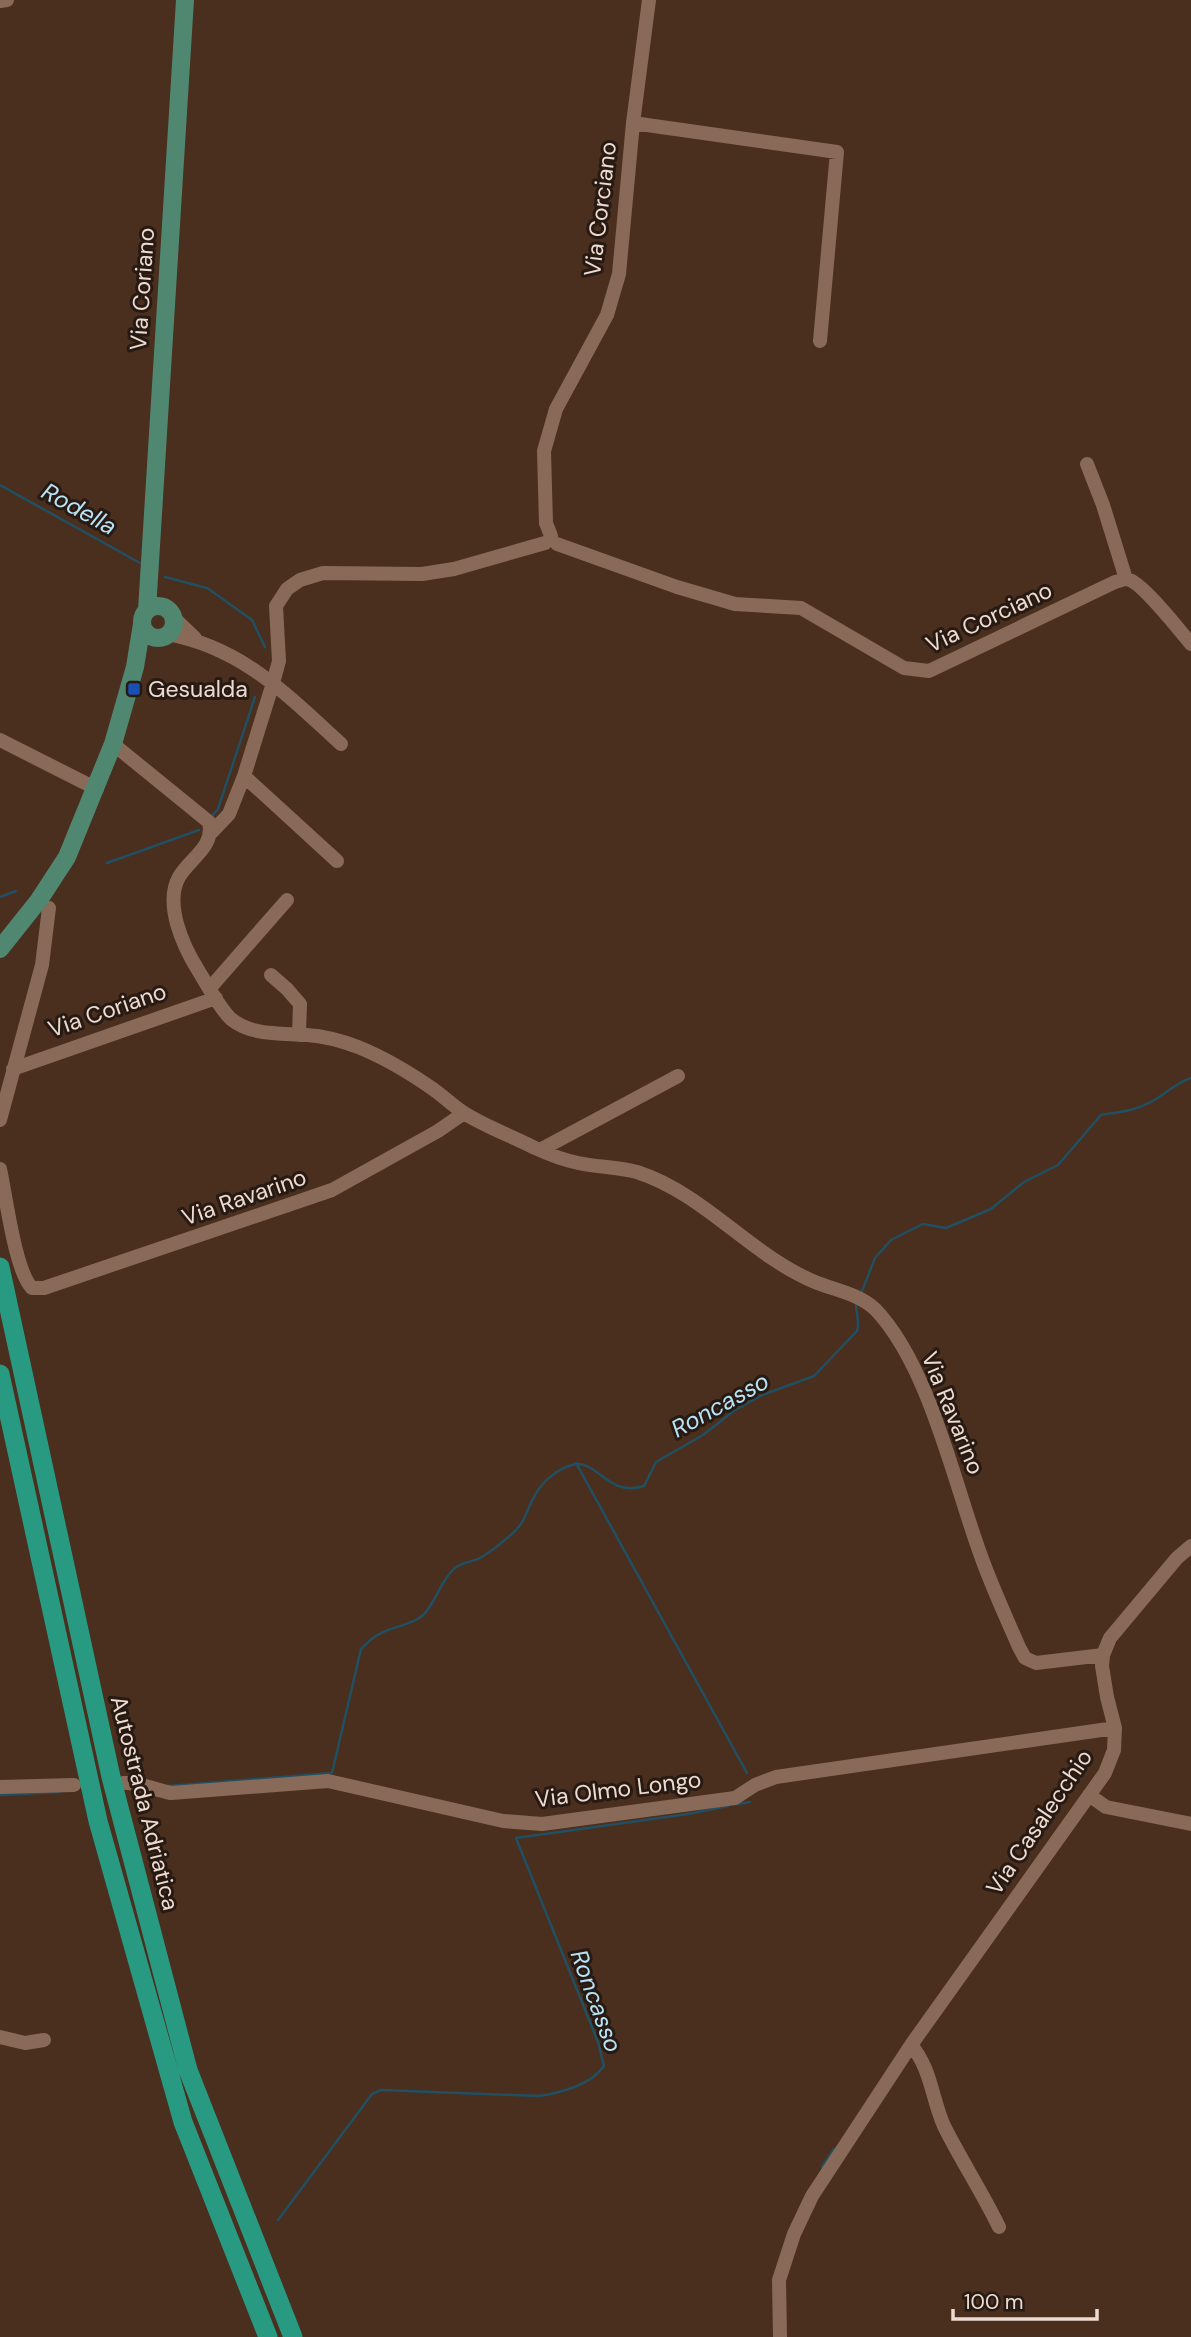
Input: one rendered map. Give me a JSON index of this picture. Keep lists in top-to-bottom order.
{
  "streets": {
    "highway": ["Autostrada Adriatica"],
    "main road": ["Via Coriano"],
    "street": [
      "Via Corciano",
      "Via Ravarino",
      "Via Olmo Longo",
      "Via Casalecchio"
    ]
  },
  "crossings": [
    ["Via Corciano", "Via Ravarino"],
    ["Via Coriano", "Via Ravarino"],
    ["Via Ravarino", "Via Casalecchio"],
    ["Via Olmo Longo", "Via Casalecchio"]
  ],
  "water": ["Rodella", "Roncasso"],
  "places": {
    "transit": ["Gesualda"]
  },
  "scale_bar": "100 m"
}
